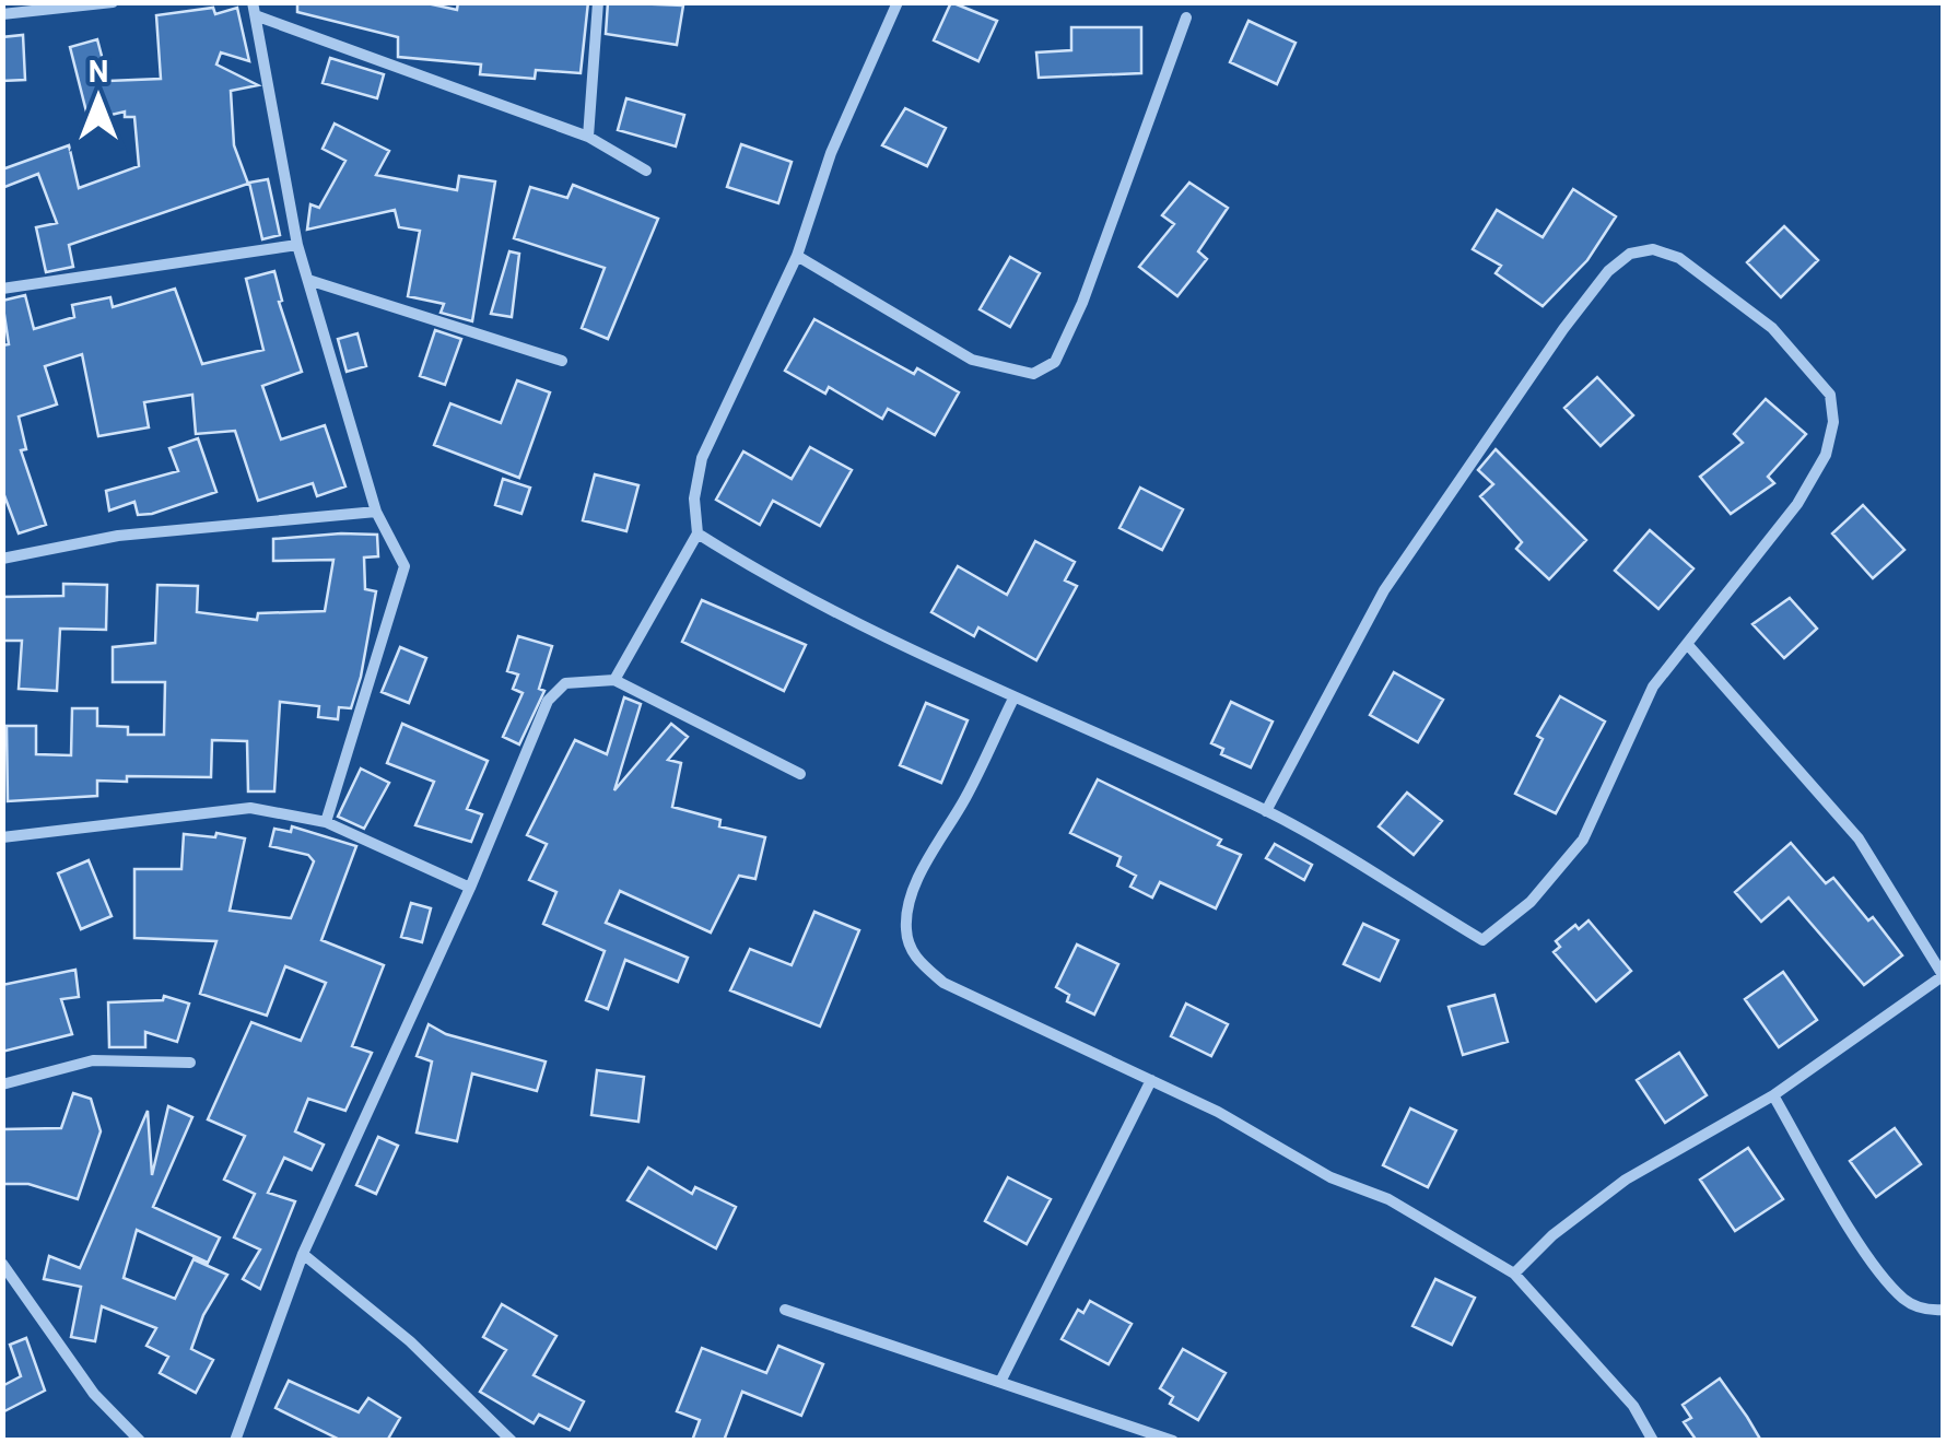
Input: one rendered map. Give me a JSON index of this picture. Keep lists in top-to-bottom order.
{
  "north": "top"
}
